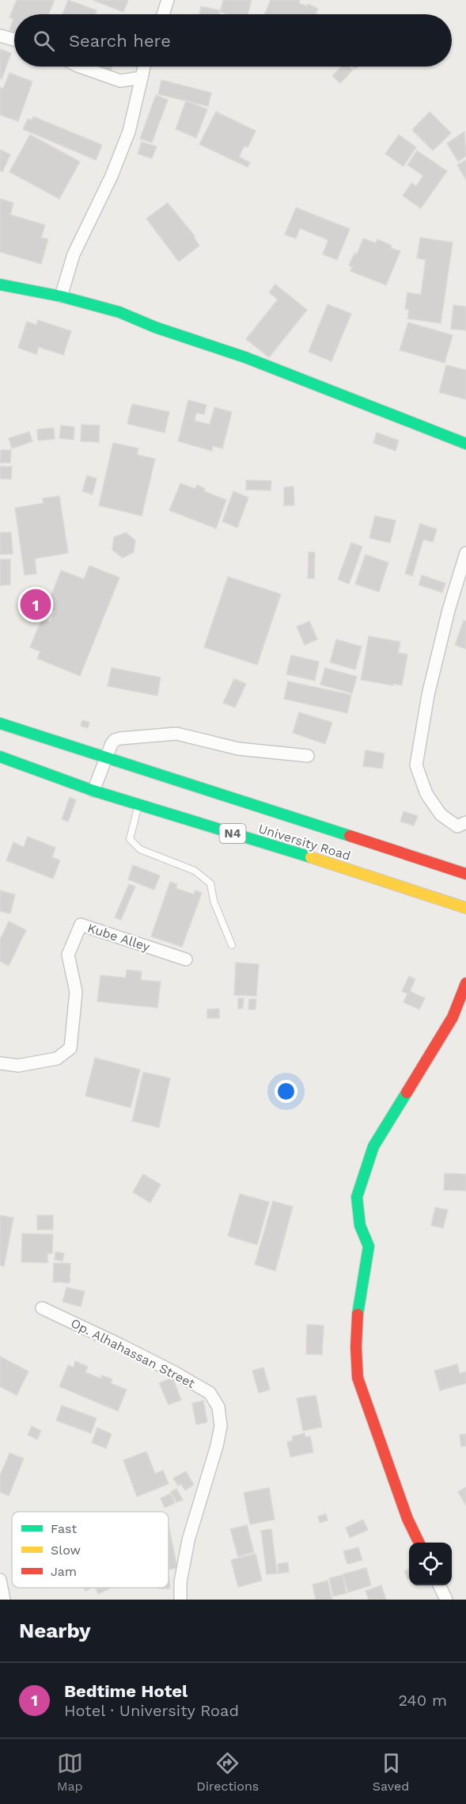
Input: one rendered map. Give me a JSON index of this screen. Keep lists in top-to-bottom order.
{
  "streets": {
    "main road": ["N4", "University Road"],
    "street": ["Kube Alley", "Op. Alhahassan Street"]
  },
  "legend": ["Fast", "Slow", "Jam"],
  "page": {
    "search": "Search here",
    "pins": "1",
    "heading": "Nearby",
    "list": [
      {
        "mark": "1",
        "name": "Bedtime Hotel",
        "note": "Hotel · University Road",
        "value": "240 m"
      }
    ],
    "nav": ["Map", "Directions", "Saved"]
  }
}
